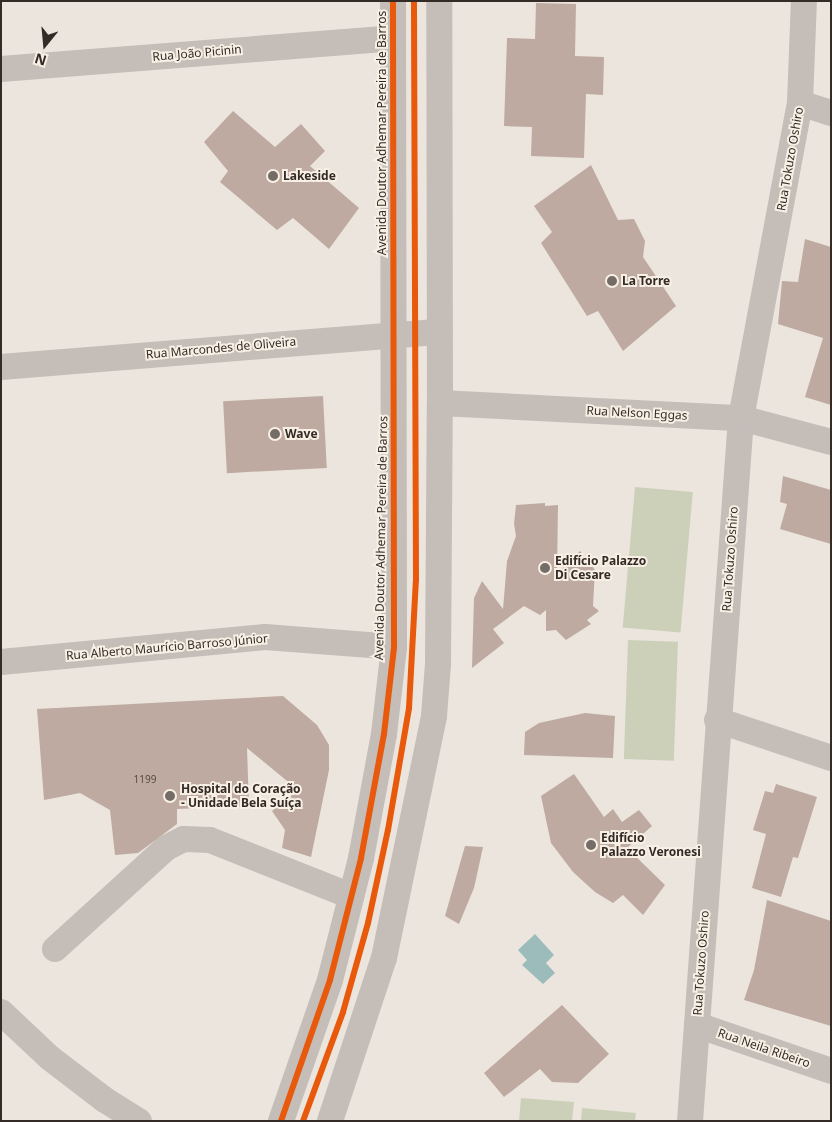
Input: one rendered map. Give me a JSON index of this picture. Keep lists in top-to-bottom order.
{
  "streets": {
    "street": [
      "Rua João Picinin",
      "Avenida Doutor Adhemar Pereira de Barros",
      "Rua Tokuzo Oshiro",
      "Rua Marcondes de Oliveira",
      "Rua Nelson Eggas",
      "Rua Alberto Maurício Barroso Júnior",
      "Rua Neila Ribeiro"
    ]
  },
  "crossings": [
    ["Rua João Picinin", "Avenida Doutor Adhemar Pereira de Barros"],
    ["Avenida Doutor Adhemar Pereira de Barros", "Rua Marcondes de Oliveira"],
    ["Avenida Doutor Adhemar Pereira de Barros", "Rua Alberto Maurício Barroso Júnior"],
    ["Rua Tokuzo Oshiro", "Rua Nelson Eggas"],
    ["Rua Tokuzo Oshiro", "Rua Neila Ribeiro"]
  ],
  "places": [
    "Lakeside",
    "La Torre",
    "Wave",
    "Edifício Palazzo Di Cesare",
    "Hospital do Coração - Unidade Bela Suíça",
    "Edifício Palazzo Veronesi"
  ],
  "house_numbers": ["1199"],
  "north": "bottom"
}
